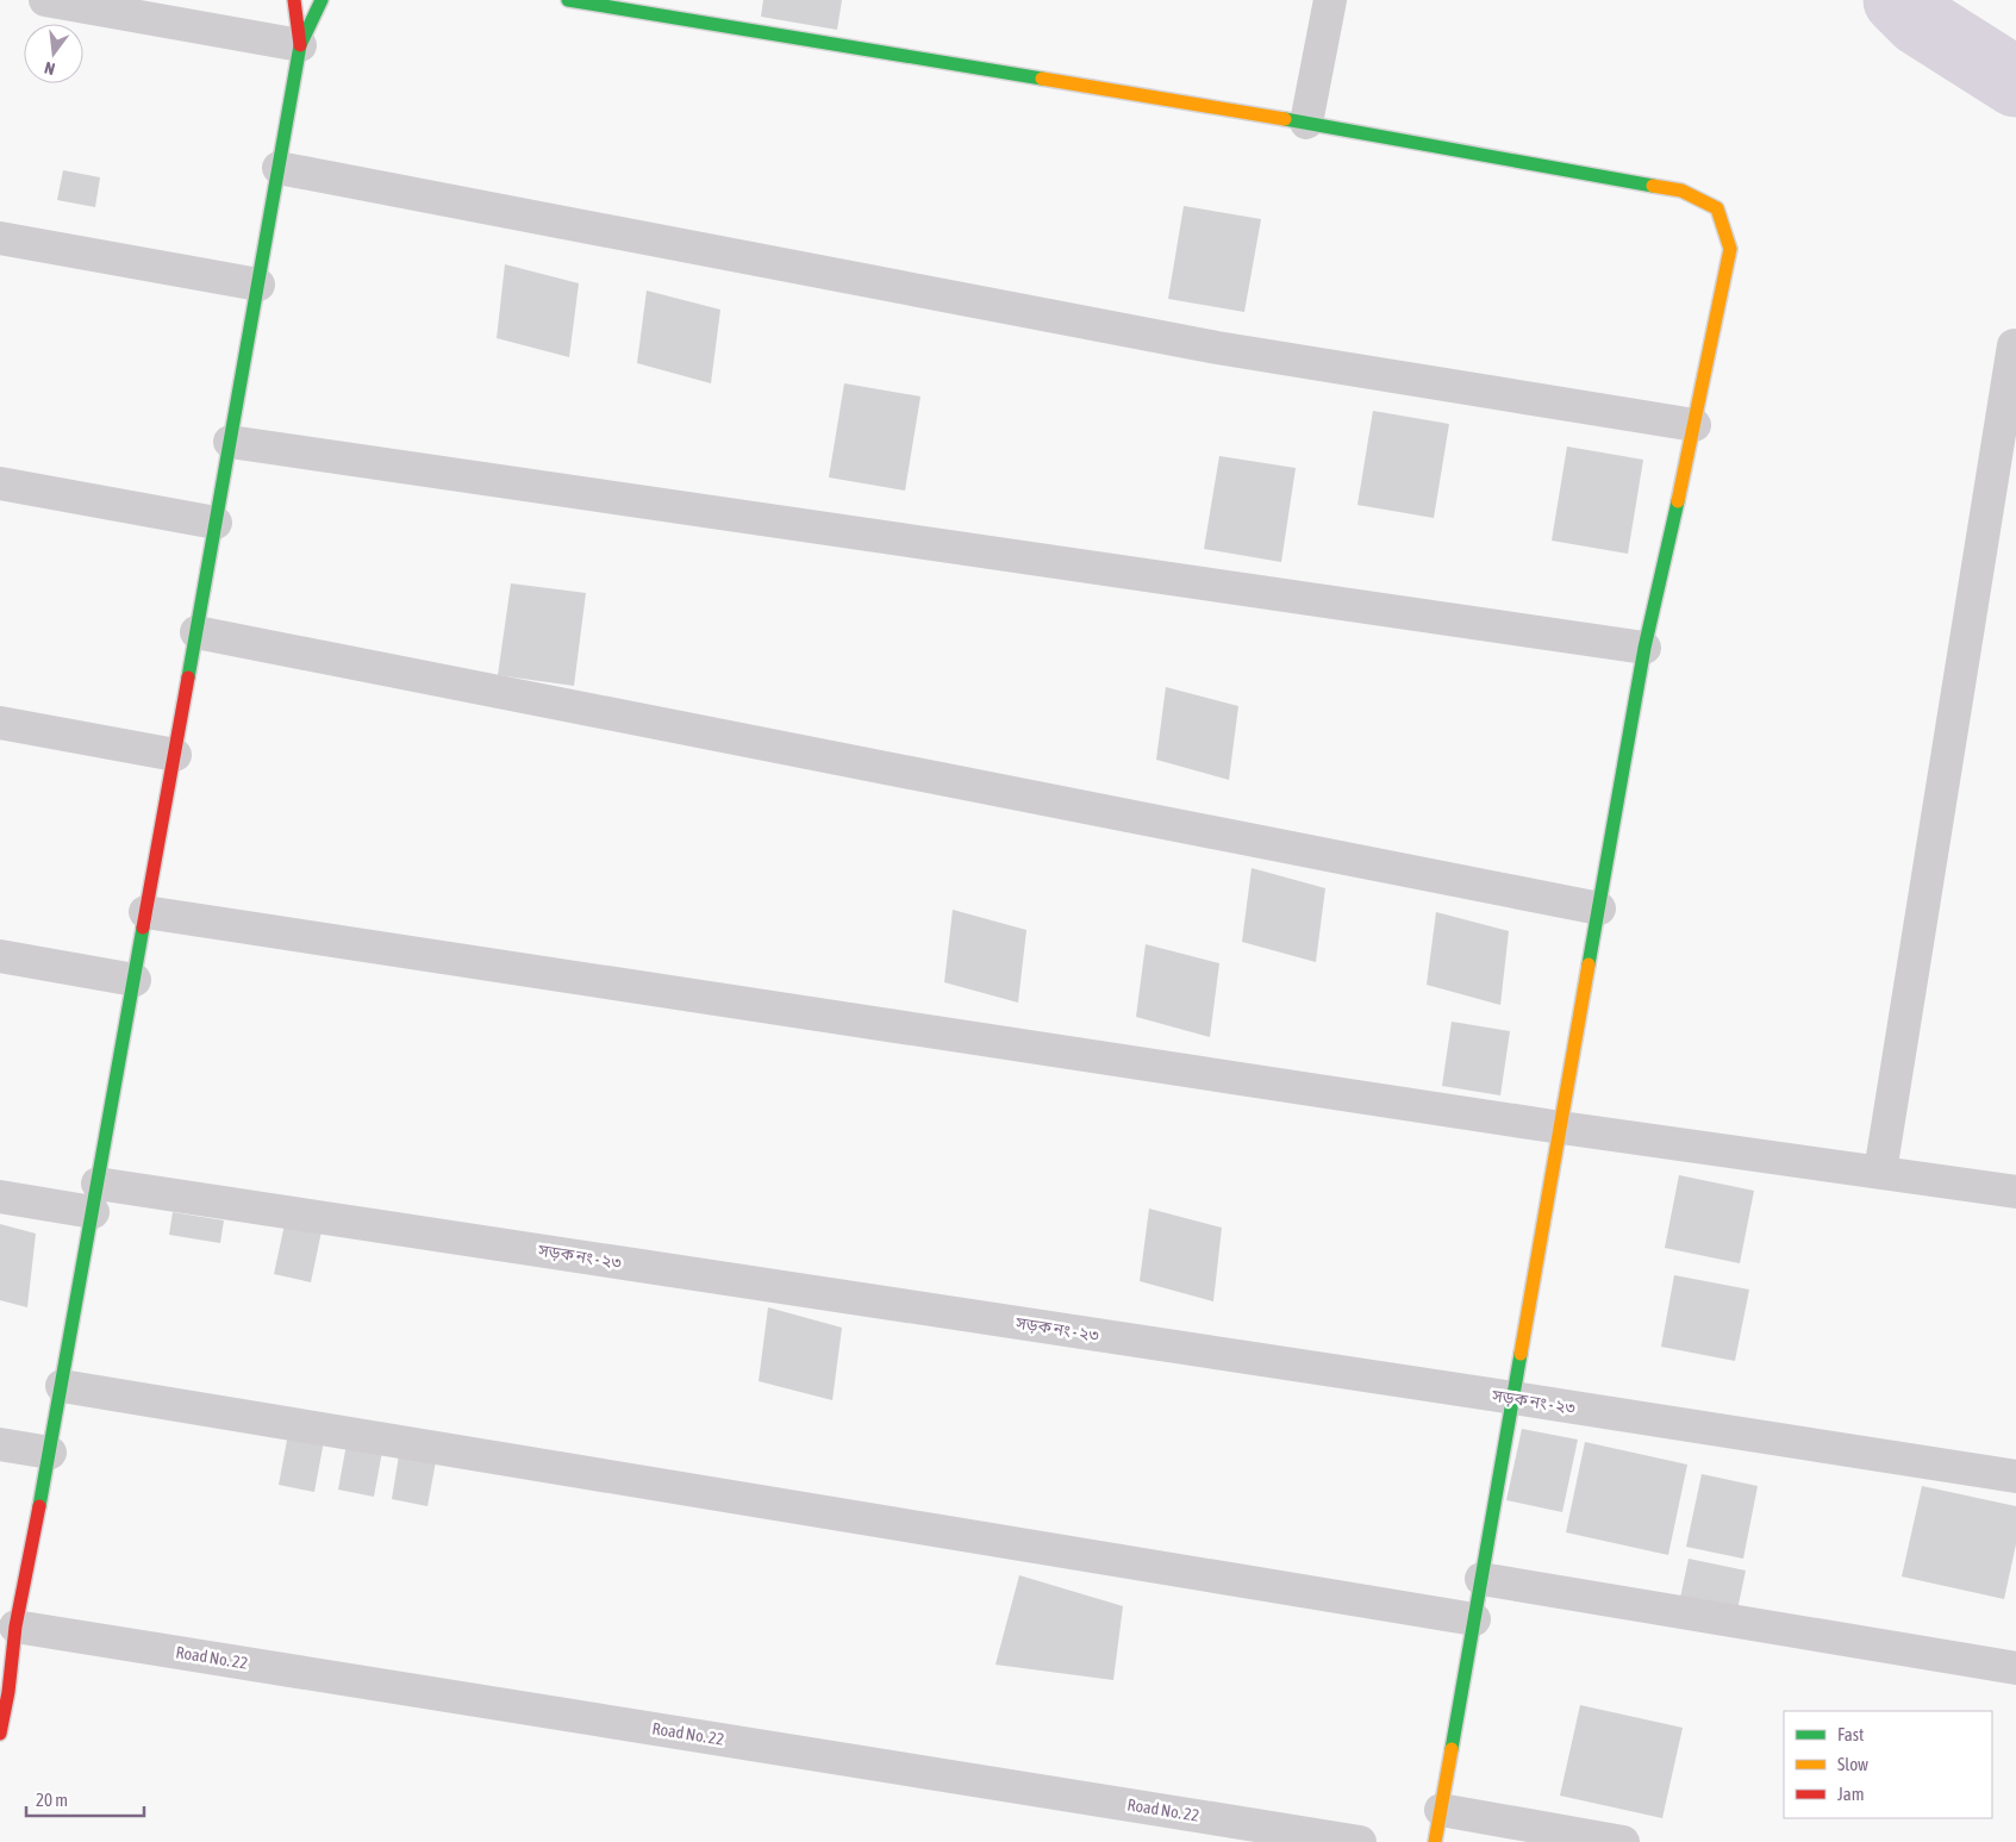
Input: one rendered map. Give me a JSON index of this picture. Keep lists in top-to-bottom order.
{
  "streets": {
    "street": ["সড়ক নং - ২৩", "Road No. 22"]
  },
  "legend": ["Fast", "Slow", "Jam"],
  "scale_bar": "20 m",
  "north": "bottom"
}
